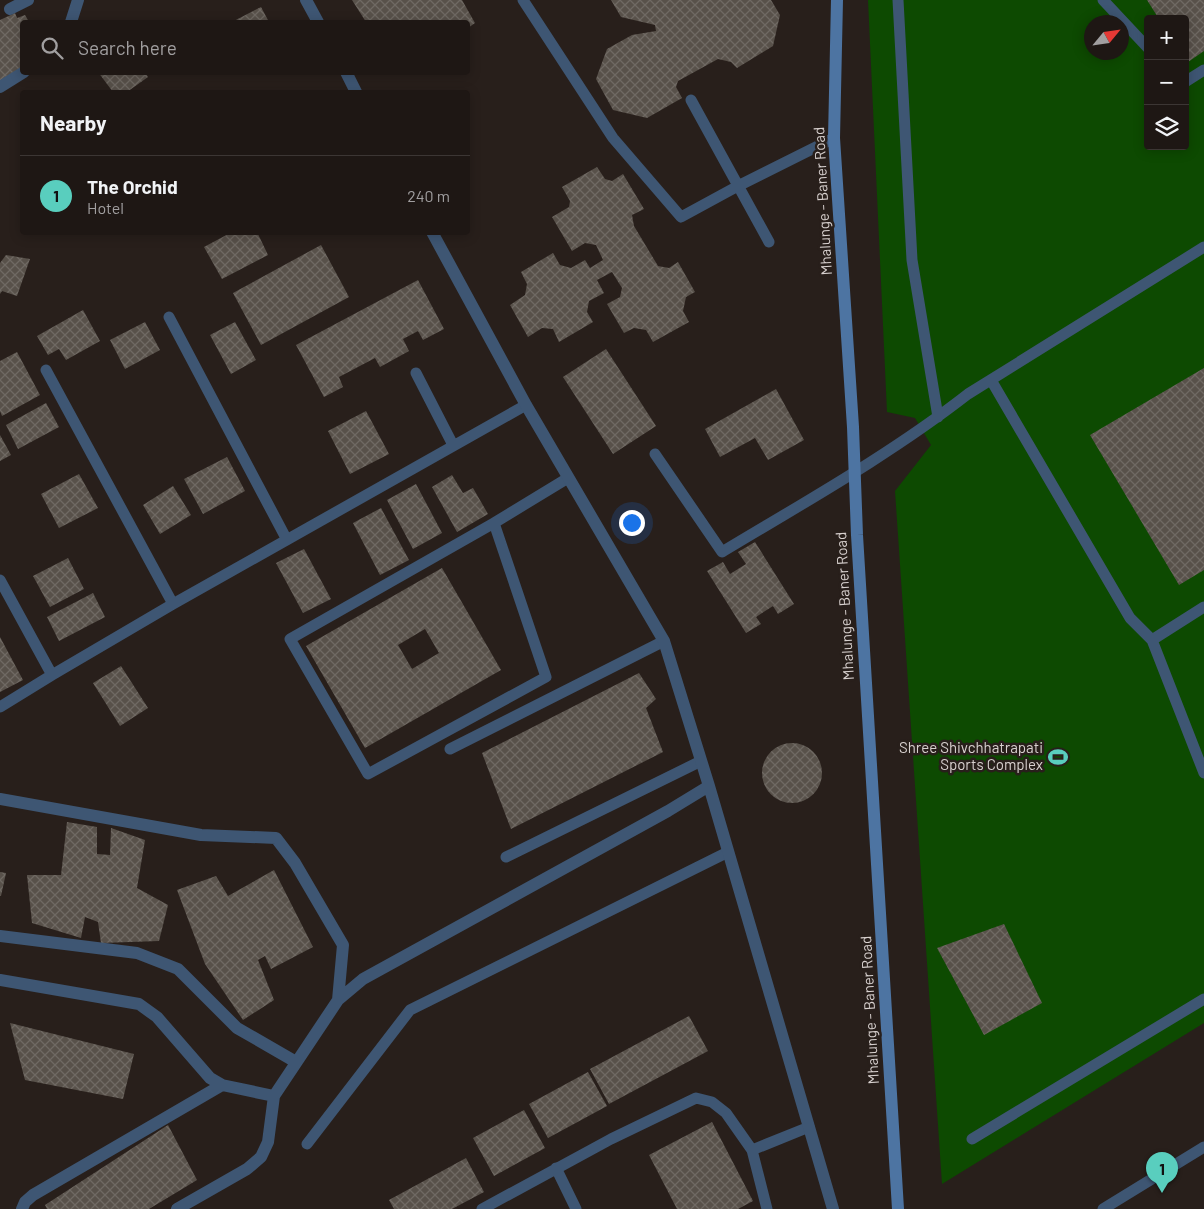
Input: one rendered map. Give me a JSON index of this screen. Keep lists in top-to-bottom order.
{
  "streets": {
    "main road": ["Mhalunge - Baner Road"]
  },
  "places": {
    "sports": ["Shree Shivchhatrapati Sports Complex"]
  },
  "north": "top right",
  "page": {
    "map_buttons": ["+", "−"],
    "search": "Search here",
    "heading": "Nearby",
    "list": [
      {
        "mark": "1",
        "name": "The Orchid",
        "note": "Hotel",
        "value": "240 m"
      }
    ],
    "pins": "1"
  }
}
